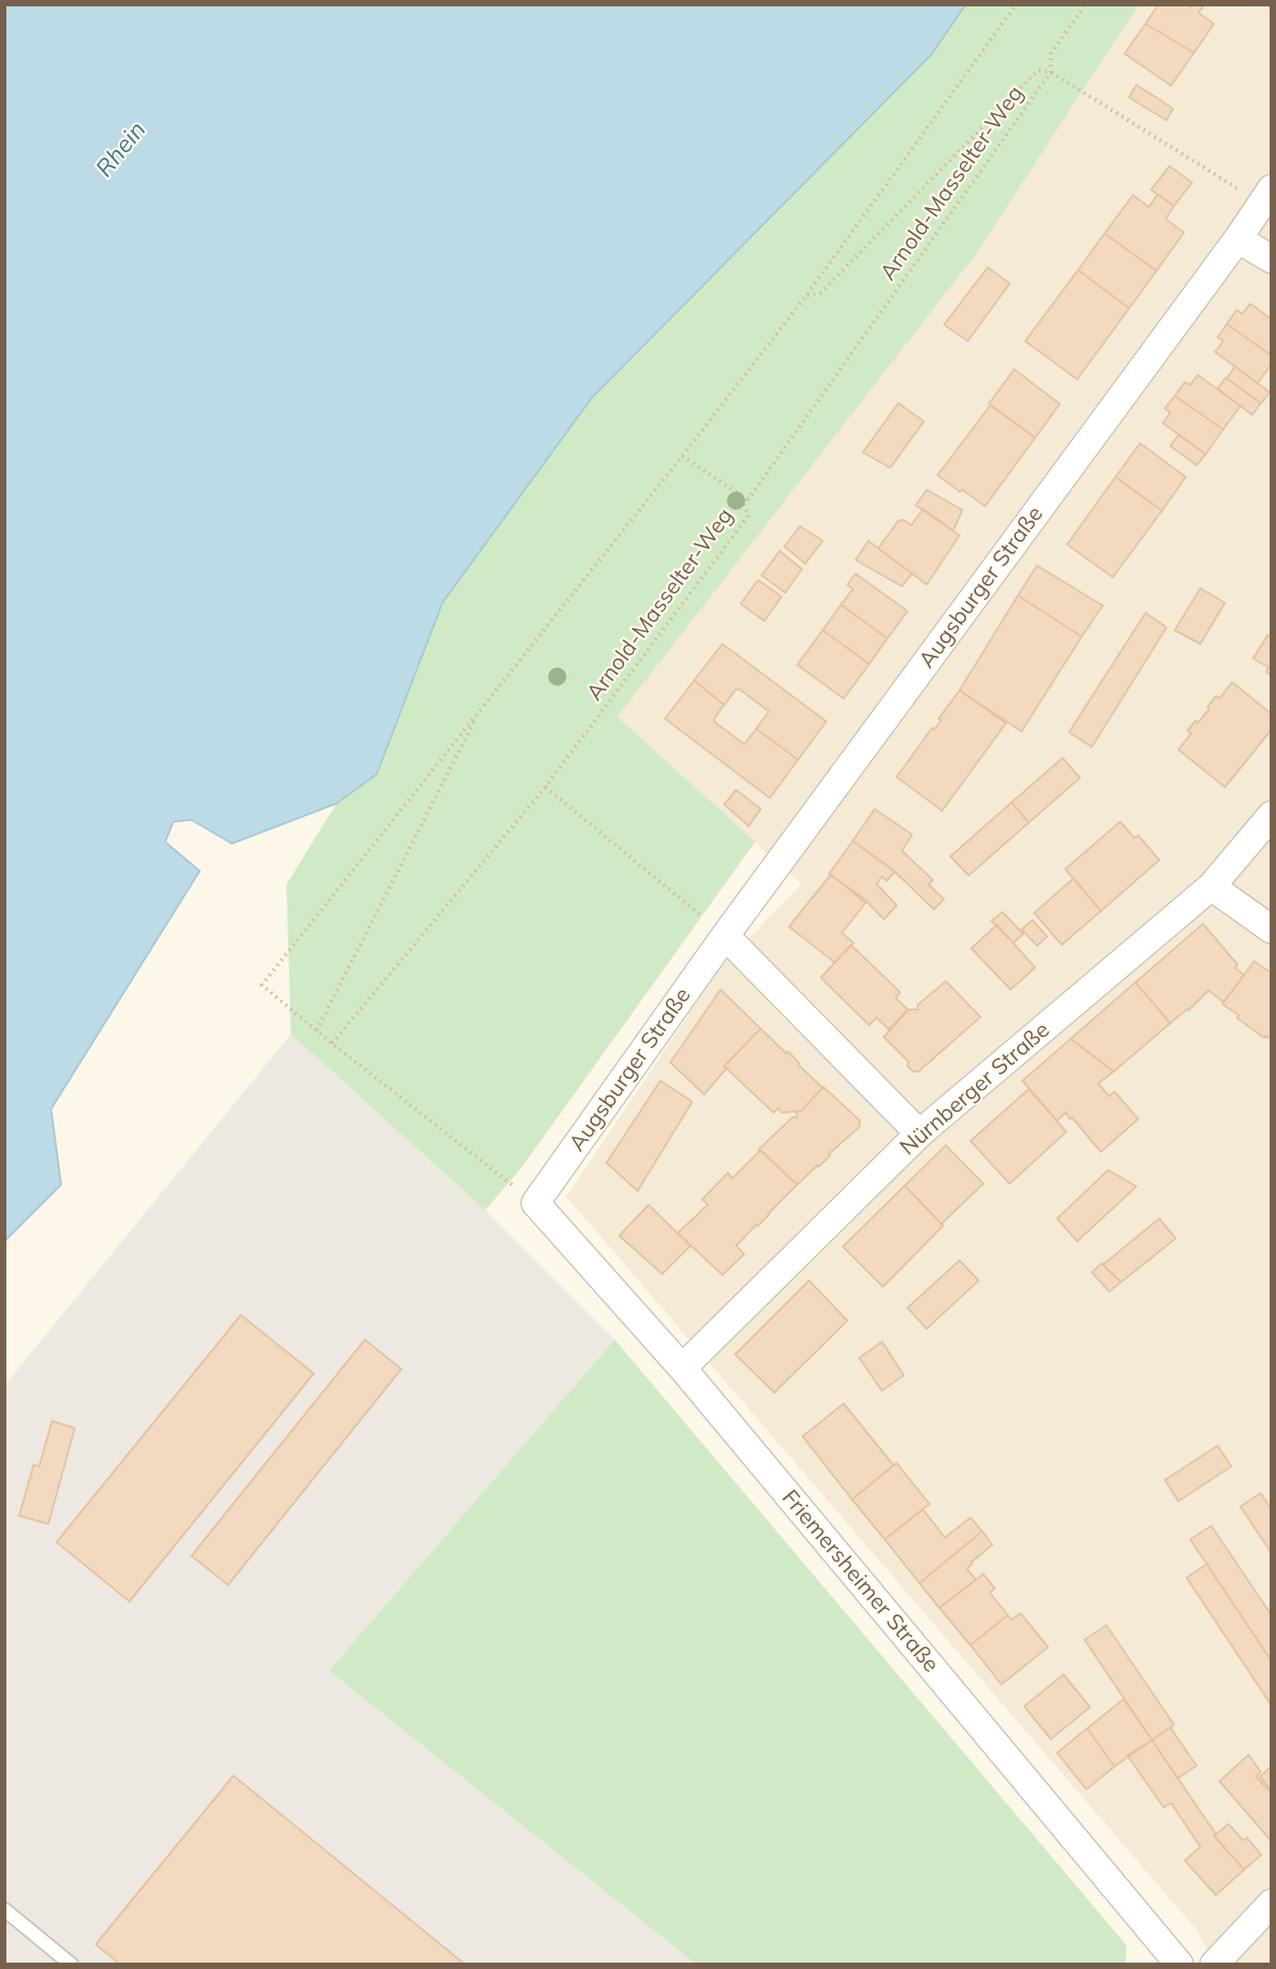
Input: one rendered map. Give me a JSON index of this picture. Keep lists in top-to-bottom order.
{
  "streets": {
    "street": ["Augsburger Straße", "Nürnberger Straße", "Friemersheimer Straße"],
    "path": ["Arnold-Masselter-Weg"]
  },
  "crossings": [
    ["Arnold-Masselter-Weg", "Augsburger Straße"],
    ["Augsburger Straße", "Friemersheimer Straße"],
    ["Nürnberger Straße", "Friemersheimer Straße"]
  ],
  "water": ["Rhein"]
}
